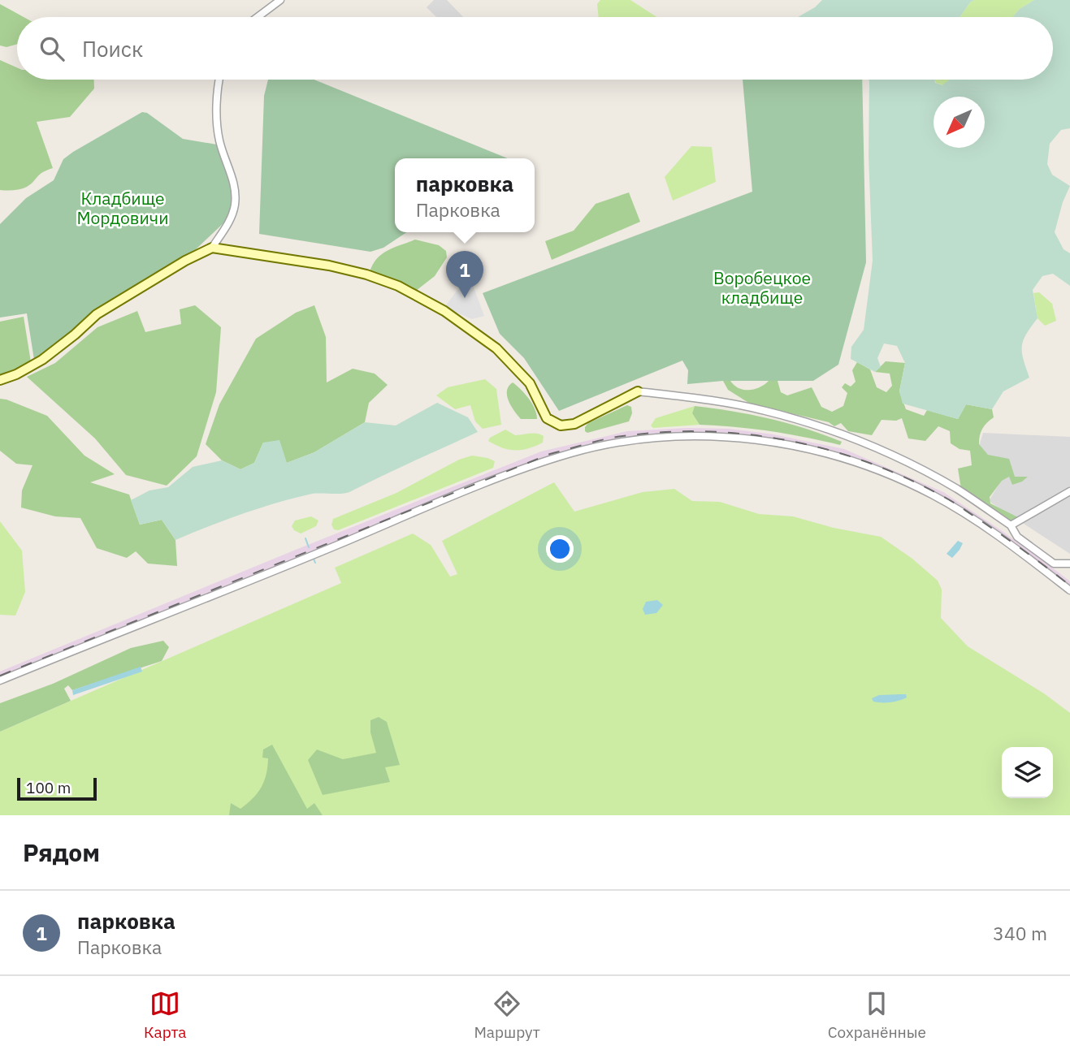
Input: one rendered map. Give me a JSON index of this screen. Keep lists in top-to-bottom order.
{
  "parks": ["Кладбище Мордовичи", "Воробецкое кладбище"],
  "scale_bar": "100 m",
  "north": "bottom left",
  "page": {
    "search": "Поиск",
    "popup": ["парковка", "Парковка"],
    "pins": "1",
    "scale": "100 m",
    "heading": "Рядом",
    "list": [
      {
        "mark": "1",
        "name": "парковка",
        "note": "Парковка",
        "value": "340 m"
      }
    ],
    "nav": ["Карта", "Маршрут", "Сохранённые"]
  }
}
